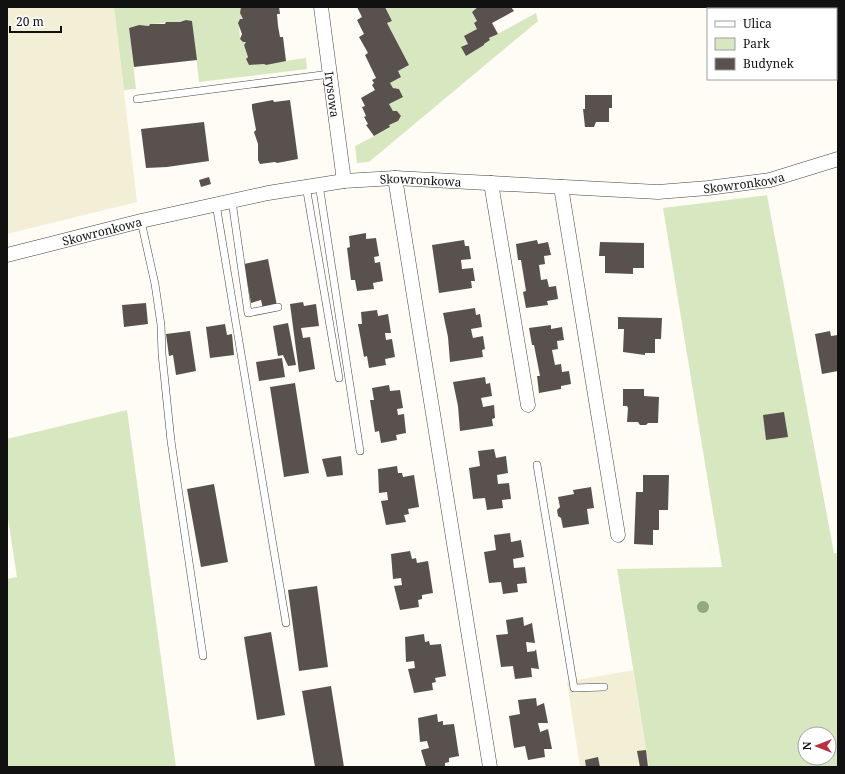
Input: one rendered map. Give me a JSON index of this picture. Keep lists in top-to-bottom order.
{
  "streets": {
    "street": ["Irysowa", "Skowronkowa"]
  },
  "crossings": [
    ["Irysowa", "Skowronkowa"]
  ],
  "legend": ["Ulica", "Park", "Budynek"],
  "scale_bar": "20 m",
  "north": "left"
}
